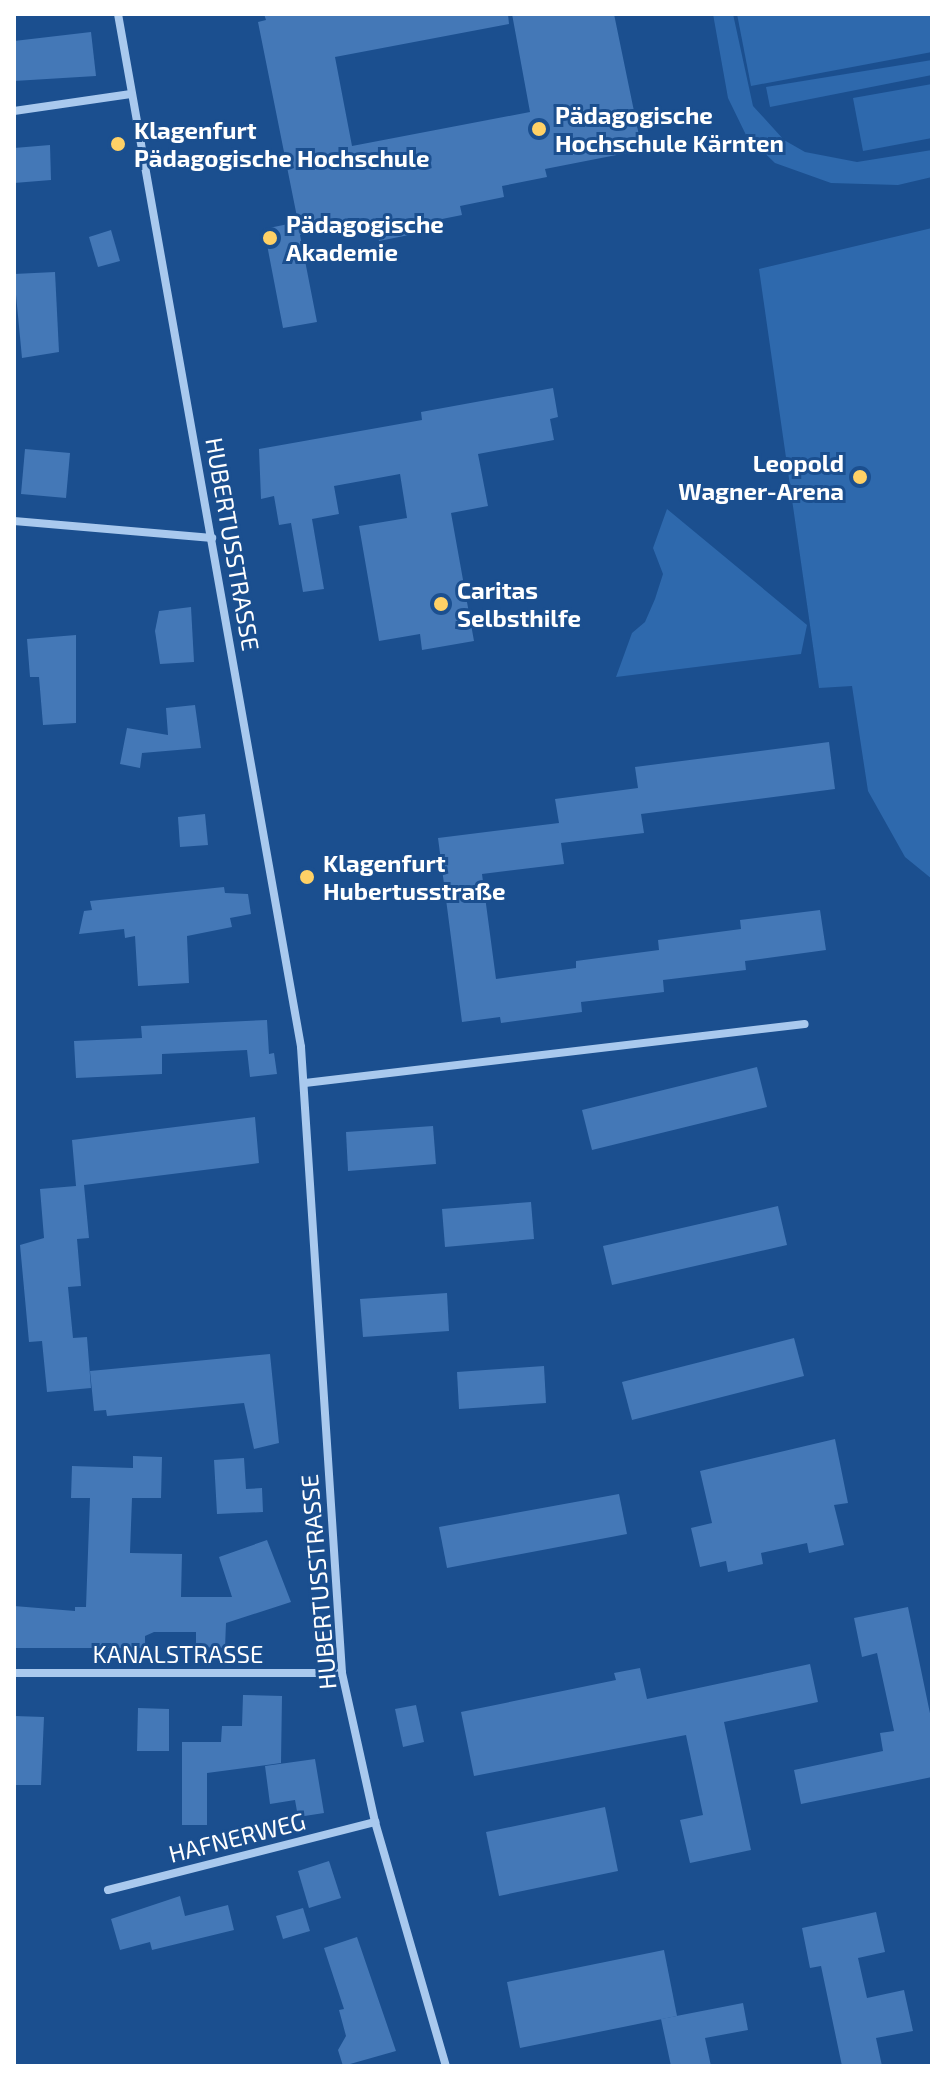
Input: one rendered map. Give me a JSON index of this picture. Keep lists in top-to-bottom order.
{
  "streets": {
    "street": ["HUBERTUSSTRASSE", "KANALSTRASSE", "HAFNERWEG"]
  },
  "crossings": [
    ["HUBERTUSSTRASSE", "KANALSTRASSE"],
    ["HUBERTUSSTRASSE", "HAFNERWEG"]
  ],
  "places": [
    "Pädagogische Hochschule Kärnten",
    "Klagenfurt Pädagogische Hochschule",
    "Pädagogische Akademie",
    "Leopold Wagner-Arena",
    "Caritas Selbsthilfe",
    "Klagenfurt Hubertusstraße"
  ]
}
